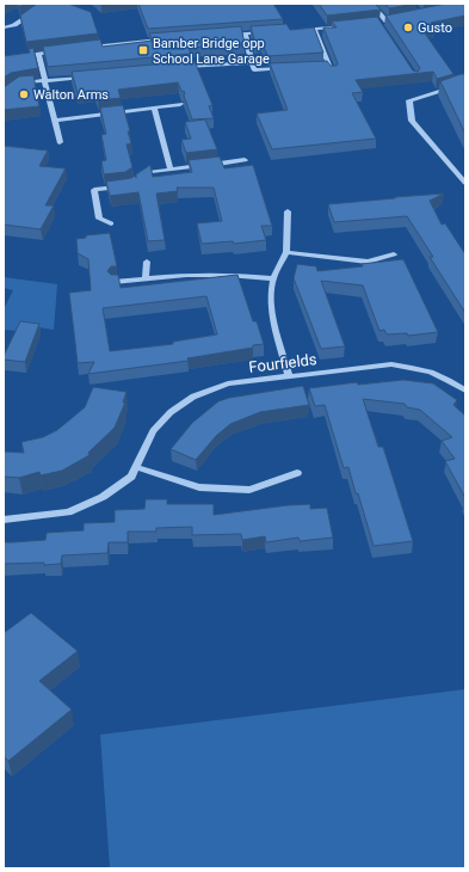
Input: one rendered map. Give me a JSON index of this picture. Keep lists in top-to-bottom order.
{
  "streets": {
    "street": ["Fourfields"]
  },
  "places": {
    "other": ["Gusto", "Walton Arms"],
    "transit": ["Bamber Bridge opp School Lane Garage"]
  }
}
